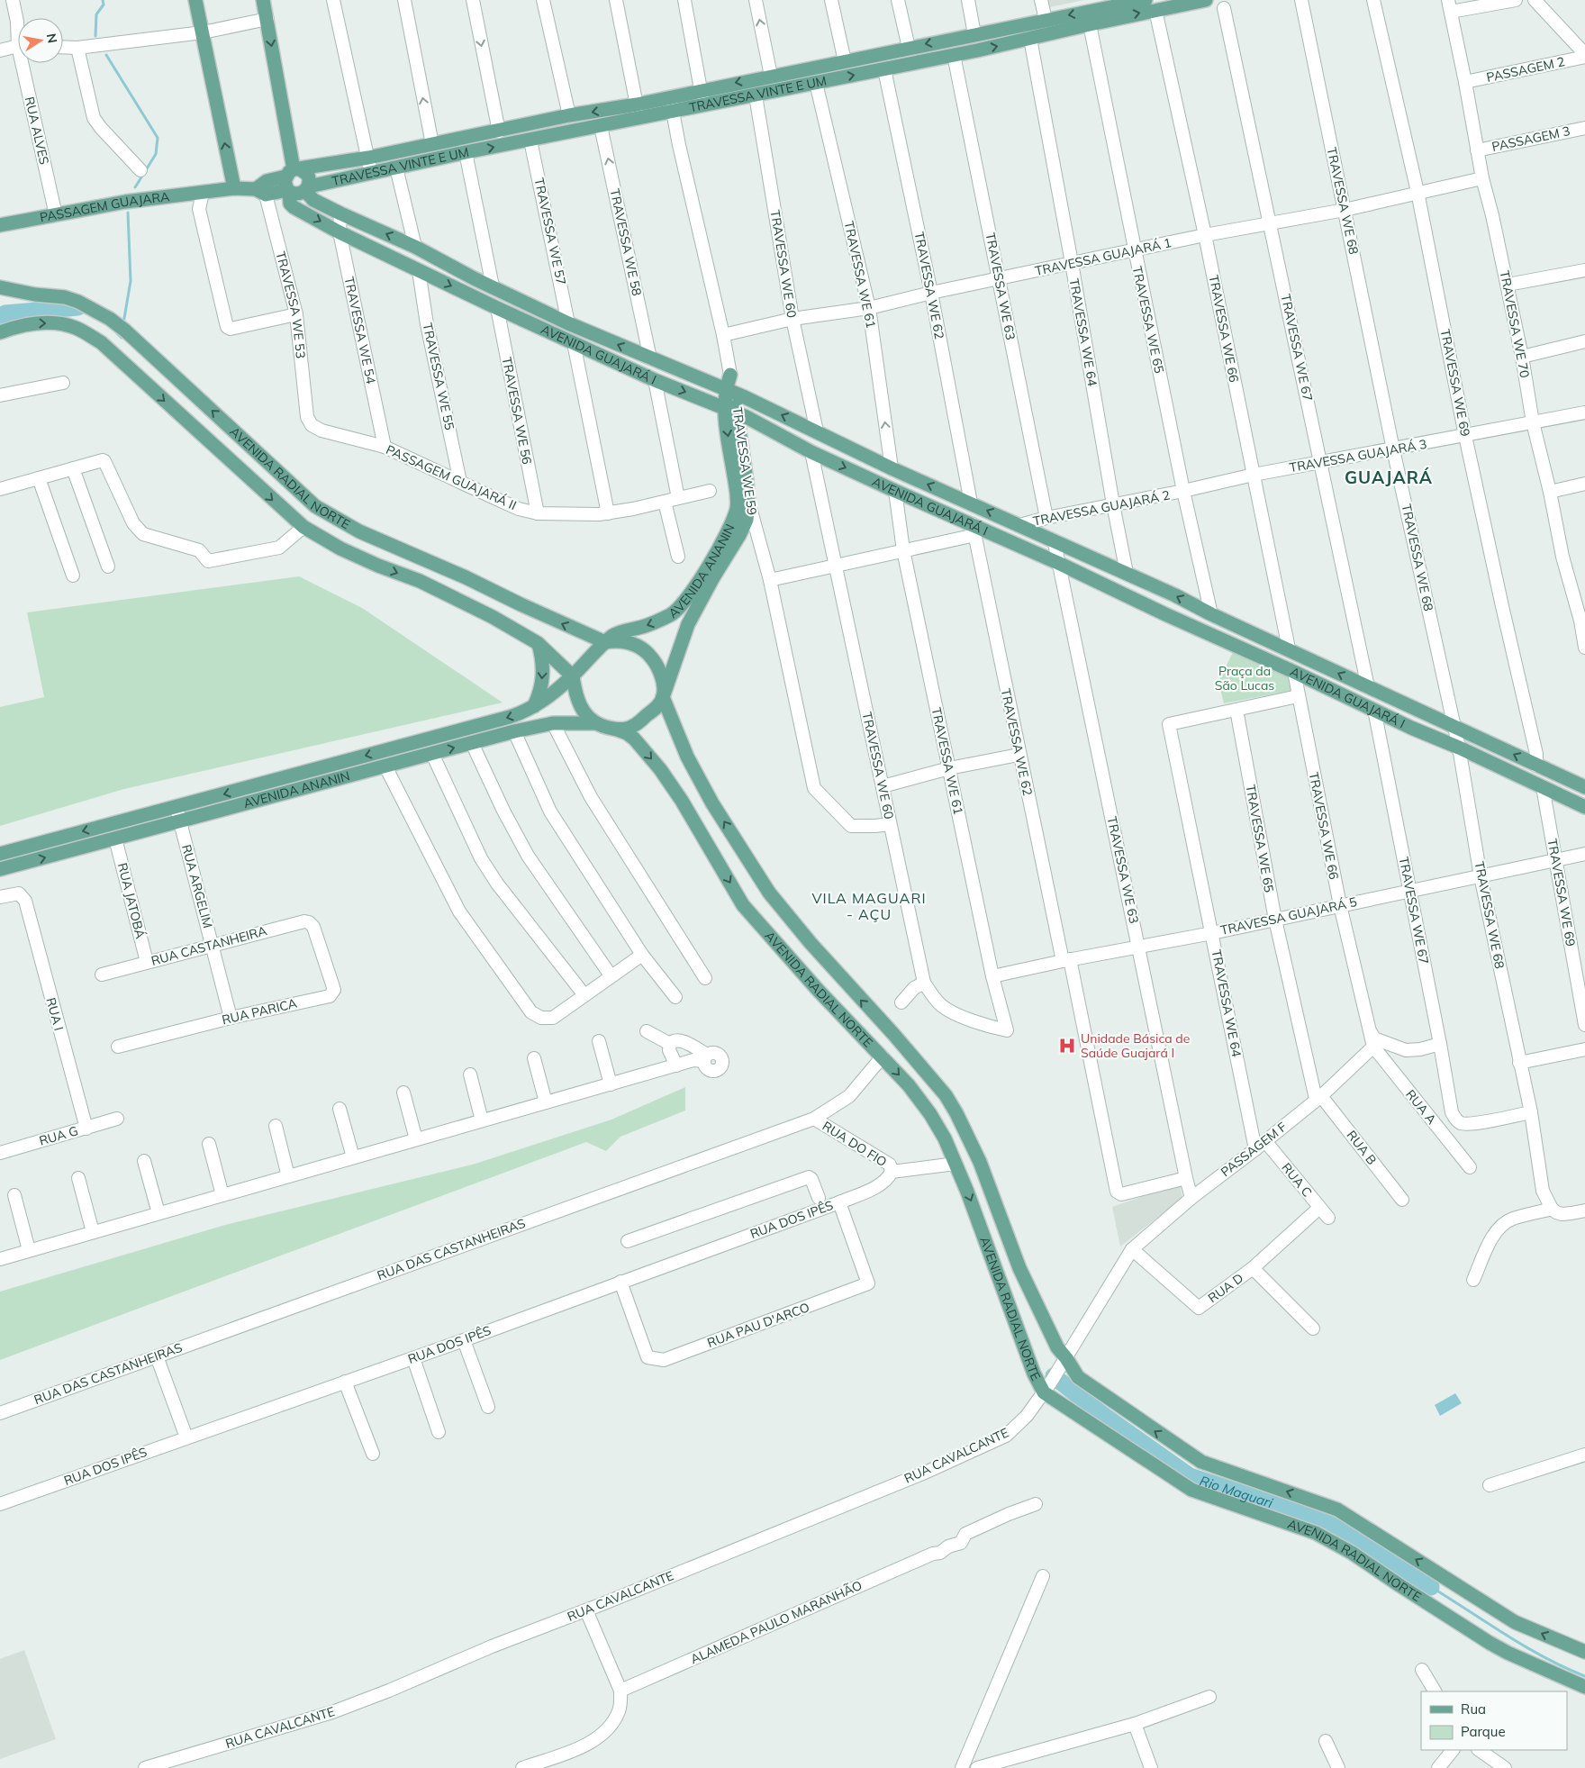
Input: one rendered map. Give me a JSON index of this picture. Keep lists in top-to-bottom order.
{
  "streets": {
    "main road": [
      "TRAVESSA VINTE E UM",
      "PASSAGEM GUAJARA",
      "AVENIDA GUAJARÁ I",
      "TRAVESSA WE 59",
      "AVENIDA RADIAL NORTE",
      "AVENIDA ANANIN"
    ],
    "street": [
      "PASSAGEM 2",
      "RUA ALVES",
      "PASSAGEM 3",
      "TRAVESSA WE 68",
      "TRAVESSA WE 57",
      "TRAVESSA WE 58",
      "TRAVESSA GUAJARÁ 1",
      "TRAVESSA WE 60",
      "TRAVESSA WE 61",
      "TRAVESSA WE 62",
      "TRAVESSA WE 63",
      "TRAVESSA WE 53",
      "TRAVESSA WE 65",
      "TRAVESSA WE 70",
      "TRAVESSA WE 66",
      "TRAVESSA WE 54",
      "TRAVESSA WE 64",
      "TRAVESSA WE 67",
      "TRAVESSA WE 55",
      "TRAVESSA WE 69",
      "TRAVESSA WE 56",
      "TRAVESSA GUAJARÁ 3",
      "PASSAGEM GUAJARÁ II",
      "TRAVESSA GUAJARÁ 2",
      "RUA ARGELIM",
      "RUA JATOBÁ",
      "TRAVESSA GUAJARÁ 5",
      "RUA CASTANHEIRA",
      "RUA PARICA",
      "RUA I",
      "RUA A",
      "RUA G",
      "RUA DO FIO",
      "RUA B",
      "PASSAGEM F",
      "RUA C",
      "RUA DOS IPÊS",
      "RUA DAS CASTANHEIRAS",
      "RUA D",
      "RUA PAU D'ARCO",
      "RUA CAVALCANTE",
      "ALAMEDA PAULO MARANHÃO"
    ]
  },
  "crossings": [
    ["PASSAGEM 2", "TRAVESSA WE 70"],
    ["TRAVESSA VINTE E UM", "PASSAGEM GUAJARA"],
    ["TRAVESSA VINTE E UM", "TRAVESSA WE 57"],
    ["TRAVESSA VINTE E UM", "TRAVESSA WE 58"],
    ["TRAVESSA VINTE E UM", "TRAVESSA WE 60"],
    ["TRAVESSA VINTE E UM", "TRAVESSA WE 61"],
    ["TRAVESSA VINTE E UM", "TRAVESSA WE 62"],
    ["TRAVESSA VINTE E UM", "TRAVESSA WE 63"],
    ["TRAVESSA VINTE E UM", "TRAVESSA WE 53"],
    ["TRAVESSA VINTE E UM", "TRAVESSA WE 65"],
    ["TRAVESSA VINTE E UM", "TRAVESSA WE 66"],
    ["TRAVESSA VINTE E UM", "TRAVESSA WE 64"],
    ["TRAVESSA VINTE E UM", "AVENIDA GUAJARÁ I"],
    ["RUA ALVES", "PASSAGEM GUAJARA"],
    ["PASSAGEM 3", "TRAVESSA WE 70"],
    ["TRAVESSA WE 68", "TRAVESSA GUAJARÁ 1"],
    ["TRAVESSA WE 68", "AVENIDA GUAJARÁ I"],
    ["TRAVESSA WE 68", "TRAVESSA GUAJARÁ 3"],
    ["TRAVESSA WE 68", "TRAVESSA GUAJARÁ 5"],
    ["PASSAGEM GUAJARA", "TRAVESSA WE 53"],
    ["PASSAGEM GUAJARA", "AVENIDA GUAJARÁ I"],
    ["TRAVESSA WE 57", "AVENIDA GUAJARÁ I"],
    ["TRAVESSA WE 58", "AVENIDA GUAJARÁ I"],
    ["TRAVESSA GUAJARÁ 1", "TRAVESSA WE 60"],
    ["TRAVESSA GUAJARÁ 1", "TRAVESSA WE 61"],
    ["TRAVESSA GUAJARÁ 1", "TRAVESSA WE 62"],
    ["TRAVESSA GUAJARÁ 1", "TRAVESSA WE 63"],
    ["TRAVESSA GUAJARÁ 1", "TRAVESSA WE 65"],
    ["TRAVESSA GUAJARÁ 1", "TRAVESSA WE 70"],
    ["TRAVESSA GUAJARÁ 1", "TRAVESSA WE 66"],
    ["TRAVESSA GUAJARÁ 1", "TRAVESSA WE 64"],
    ["TRAVESSA GUAJARÁ 1", "TRAVESSA WE 67"],
    ["TRAVESSA GUAJARÁ 1", "TRAVESSA WE 69"],
    ["TRAVESSA WE 60", "TRAVESSA WE 61"],
    ["TRAVESSA WE 60", "AVENIDA GUAJARÁ I"],
    ["TRAVESSA WE 60", "TRAVESSA WE 59"],
    ["TRAVESSA WE 61", "AVENIDA GUAJARÁ I"],
    ["TRAVESSA WE 61", "TRAVESSA GUAJARÁ 5"],
    ["TRAVESSA WE 62", "TRAVESSA WE 63"],
    ["TRAVESSA WE 62", "AVENIDA GUAJARÁ I"],
    ["TRAVESSA WE 62", "TRAVESSA GUAJARÁ 5"],
    ["TRAVESSA WE 63", "AVENIDA GUAJARÁ I"],
    ["TRAVESSA WE 63", "TRAVESSA GUAJARÁ 2"],
    ["TRAVESSA WE 63", "TRAVESSA GUAJARÁ 5"],
    ["TRAVESSA WE 63", "PASSAGEM F"],
    ["TRAVESSA WE 53", "PASSAGEM GUAJARÁ II"],
    ["TRAVESSA WE 65", "TRAVESSA WE 64"],
    ["TRAVESSA WE 65", "AVENIDA GUAJARÁ I"],
    ["TRAVESSA WE 65", "TRAVESSA GUAJARÁ 3"],
    ["TRAVESSA WE 65", "TRAVESSA GUAJARÁ 2"],
    ["TRAVESSA WE 65", "TRAVESSA GUAJARÁ 5"],
    ["TRAVESSA WE 65", "RUA B"],
    ["TRAVESSA WE 65", "PASSAGEM F"],
    ["TRAVESSA WE 70", "TRAVESSA GUAJARÁ 3"],
    ["TRAVESSA WE 66", "AVENIDA GUAJARÁ I"],
    ["TRAVESSA WE 66", "TRAVESSA GUAJARÁ 3"],
    ["TRAVESSA WE 66", "TRAVESSA GUAJARÁ 5"],
    ["TRAVESSA WE 54", "AVENIDA GUAJARÁ I"],
    ["TRAVESSA WE 54", "PASSAGEM GUAJARÁ II"],
    ["TRAVESSA WE 64", "AVENIDA GUAJARÁ I"],
    ["TRAVESSA WE 64", "TRAVESSA GUAJARÁ 2"],
    ["TRAVESSA WE 64", "TRAVESSA GUAJARÁ 5"],
    ["TRAVESSA WE 64", "PASSAGEM F"],
    ["TRAVESSA WE 67", "AVENIDA GUAJARÁ I"],
    ["TRAVESSA WE 67", "TRAVESSA GUAJARÁ 3"],
    ["TRAVESSA WE 67", "TRAVESSA GUAJARÁ 5"],
    ["AVENIDA GUAJARÁ I", "TRAVESSA WE 55"],
    ["AVENIDA GUAJARÁ I", "TRAVESSA WE 69"],
    ["AVENIDA GUAJARÁ I", "TRAVESSA WE 56"],
    ["AVENIDA GUAJARÁ I", "TRAVESSA WE 59"],
    ["AVENIDA GUAJARÁ I", "TRAVESSA GUAJARÁ 2"],
    ["AVENIDA GUAJARÁ I", "AVENIDA ANANIN"],
    ["TRAVESSA WE 55", "PASSAGEM GUAJARÁ II"],
    ["TRAVESSA WE 69", "TRAVESSA GUAJARÁ 3"],
    ["TRAVESSA WE 69", "TRAVESSA GUAJARÁ 5"],
    ["TRAVESSA WE 56", "PASSAGEM GUAJARÁ II"],
    ["TRAVESSA GUAJARÁ 3", "TRAVESSA GUAJARÁ 2"],
    ["TRAVESSA WE 59", "AVENIDA ANANIN"],
    ["AVENIDA RADIAL NORTE", "AVENIDA ANANIN"],
    ["AVENIDA RADIAL NORTE", "RUA DAS CASTANHEIRAS"],
    ["AVENIDA RADIAL NORTE", "RUA CAVALCANTE"],
    ["AVENIDA ANANIN", "RUA ARGELIM"],
    ["AVENIDA ANANIN", "RUA JATOBÁ"],
    ["RUA ARGELIM", "RUA CASTANHEIRA"],
    ["RUA ARGELIM", "RUA PARICA"],
    ["RUA JATOBÁ", "RUA CASTANHEIRA"],
    ["RUA CASTANHEIRA", "RUA PARICA"],
    ["RUA I", "RUA G"],
    ["RUA A", "PASSAGEM F"],
    ["RUA DO FIO", "RUA DOS IPÊS"],
    ["RUA DO FIO", "RUA DAS CASTANHEIRAS"],
    ["RUA B", "PASSAGEM F"],
    ["PASSAGEM F", "RUA C"],
    ["PASSAGEM F", "RUA D"],
    ["PASSAGEM F", "RUA CAVALCANTE"],
    ["RUA C", "RUA D"],
    ["RUA DOS IPÊS", "RUA PAU D'ARCO"],
    ["RUA D", "RUA CAVALCANTE"]
  ],
  "districts": ["GUAJARÁ", "VILA MAGUARI - AÇU"],
  "water": ["Rio Maguari"],
  "parks": ["Praça da São Lucas"],
  "places": {
    "hospital": ["Unidade Básica de Saúde Guajará I"]
  },
  "legend": ["Rua", "Parque"],
  "north": "right"
}
